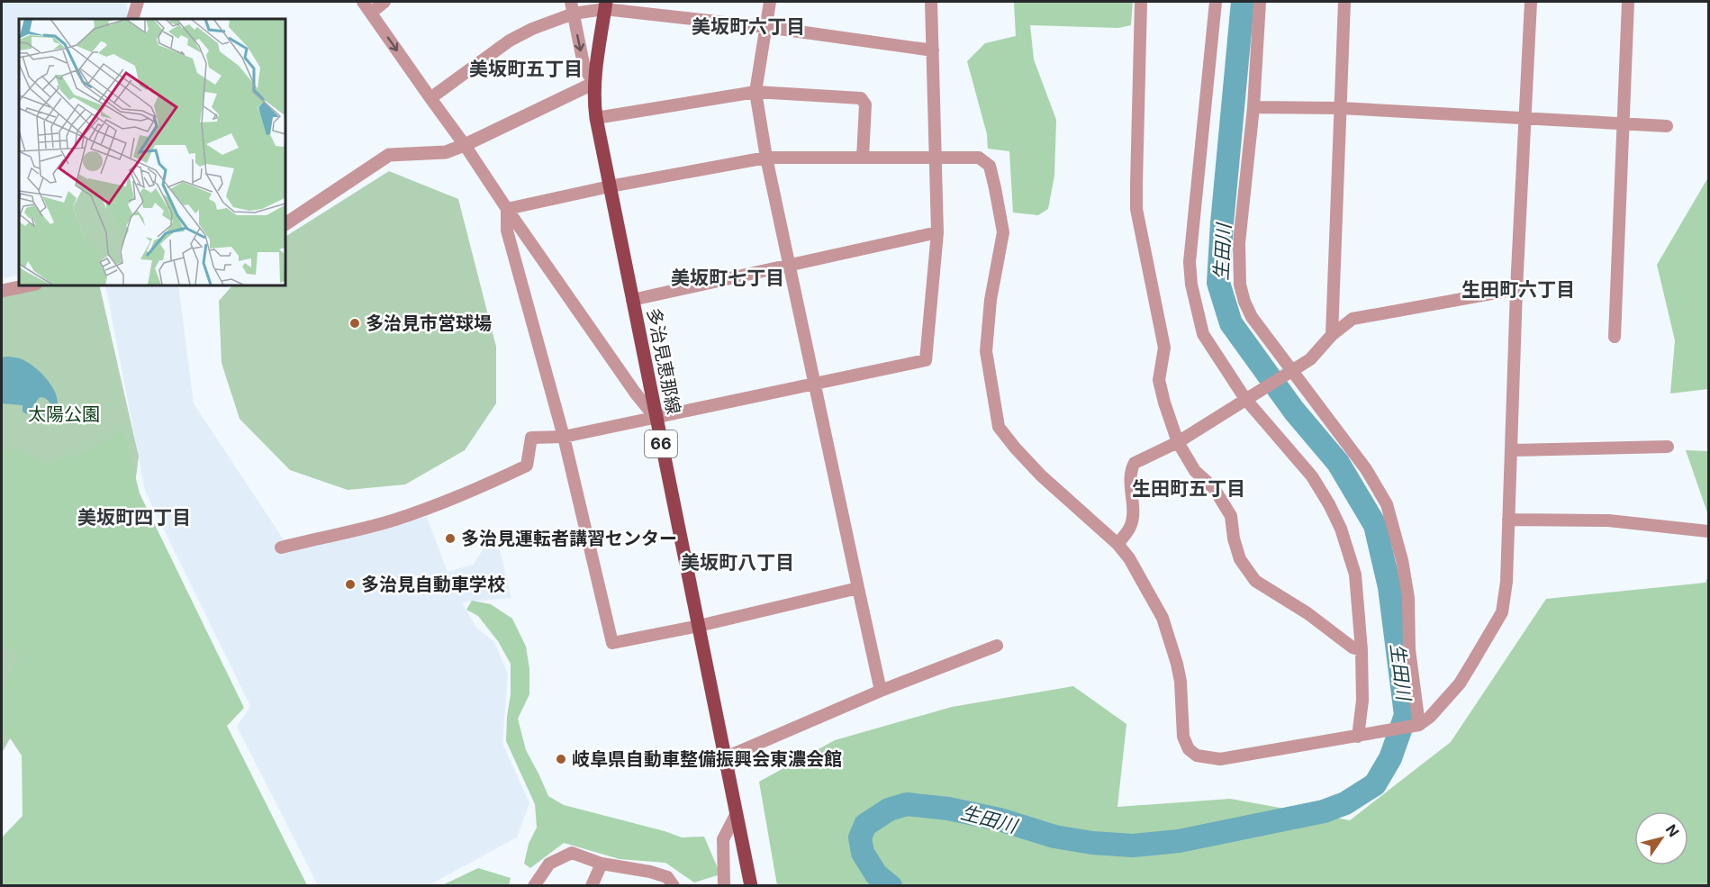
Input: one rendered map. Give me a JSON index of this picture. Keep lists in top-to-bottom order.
{
  "streets": {
    "main road": ["多治見恵那線", "66"]
  },
  "districts": [
    "美坂町六丁目",
    "美坂町五丁目",
    "美坂町七丁目",
    "生田町六丁目",
    "生田町五丁目",
    "美坂町四丁目",
    "美坂町八丁目"
  ],
  "water": ["生田川"],
  "parks": ["太陽公園"],
  "places": [
    "多治見市営球場",
    "多治見運転者講習センター",
    "多治見自動車学校",
    "岐阜県自動車整備振興会東濃会館"
  ],
  "north": "top right"
}
